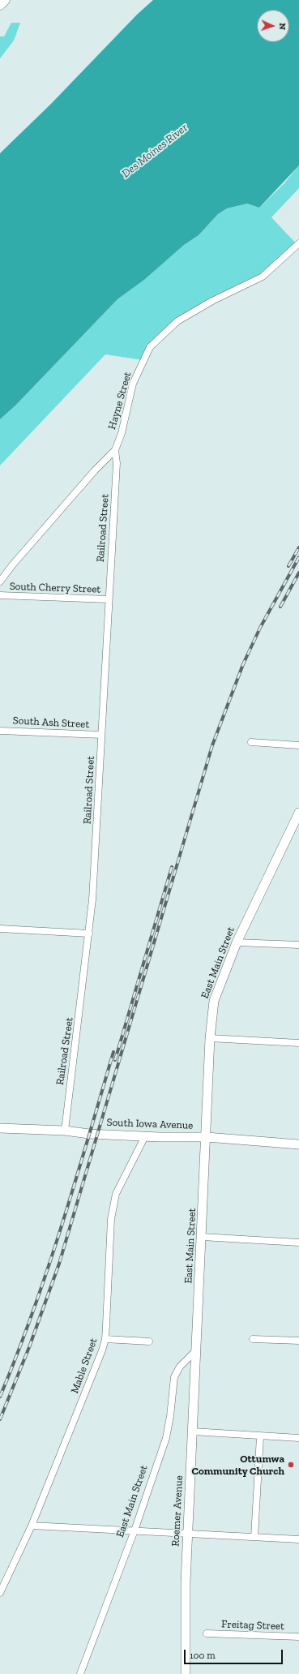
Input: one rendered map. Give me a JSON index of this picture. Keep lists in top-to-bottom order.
{
  "streets": {
    "main road": ["East Main Street", "South Iowa Avenue", "Roemer Avenue"],
    "street": [
      "Hayne Street",
      "Railroad Street",
      "South Cherry Street",
      "South Ash Street",
      "Mable Street",
      "Freitag Street"
    ]
  },
  "crossings": [
    ["Hayne Street", "Railroad Street"],
    ["Railroad Street", "South Cherry Street"],
    ["Railroad Street", "South Ash Street"],
    ["Railroad Street", "South Iowa Avenue"],
    ["East Main Street", "South Iowa Avenue"],
    ["East Main Street", "Roemer Avenue"],
    ["South Iowa Avenue", "Mable Street"]
  ],
  "water": ["Des Moines River"],
  "places": ["Ottumwa Community Church"],
  "scale_bar": "100 m",
  "north": "right"
}
